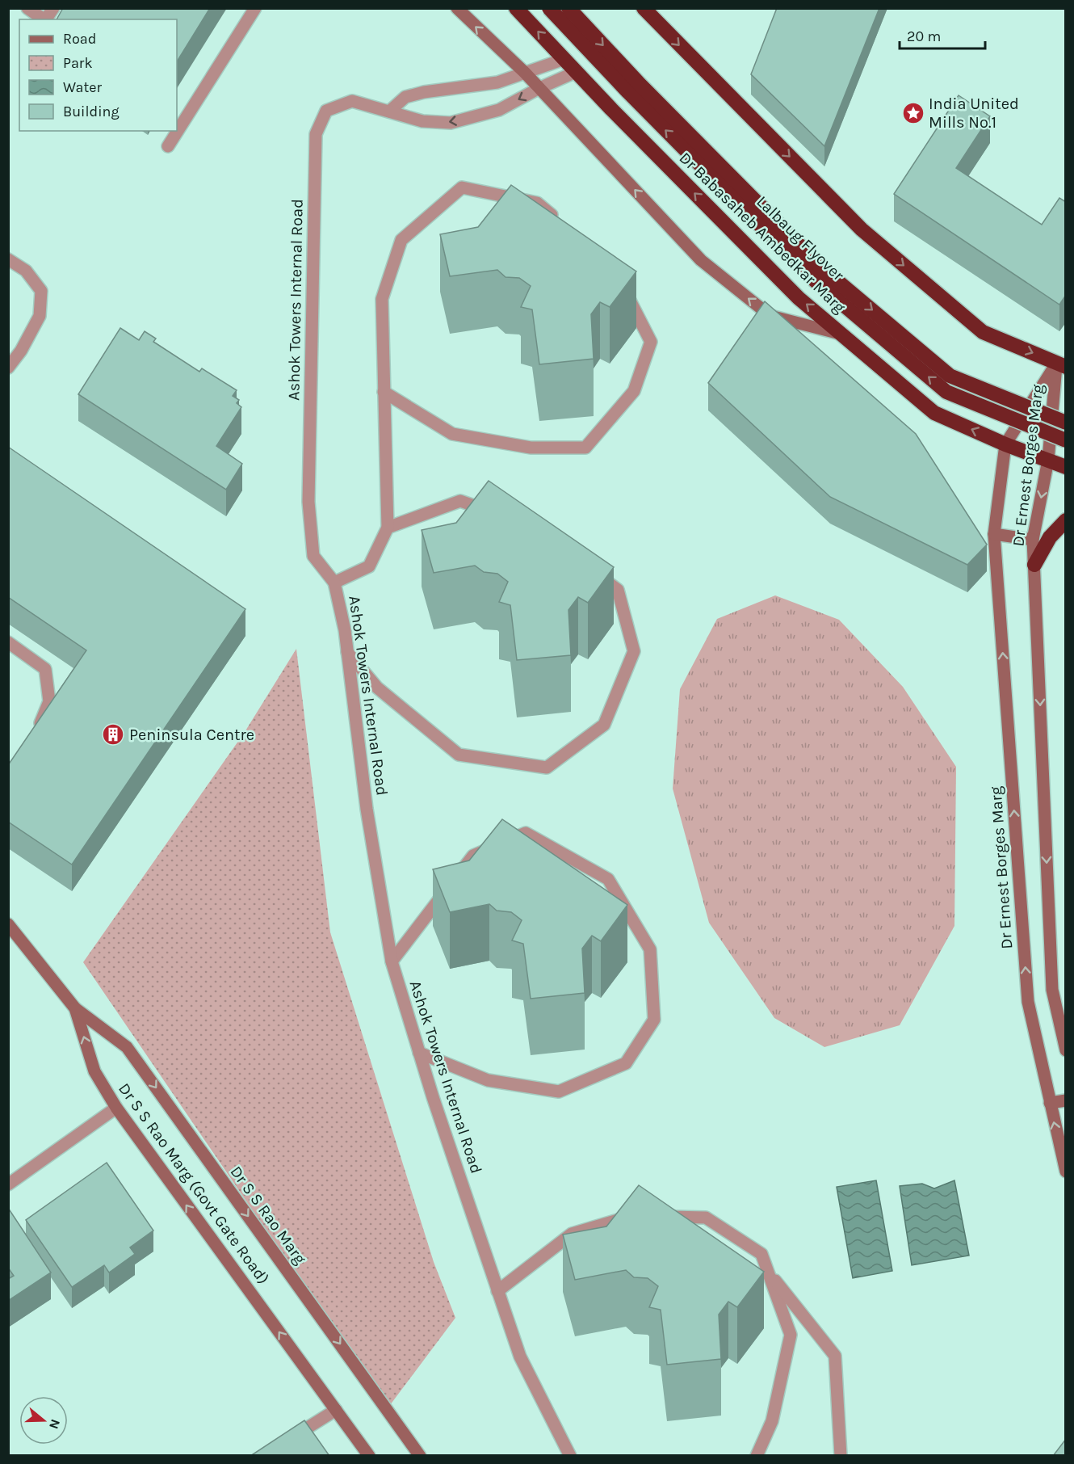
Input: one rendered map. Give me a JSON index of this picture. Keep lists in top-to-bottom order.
{
  "streets": {
    "highway": ["Dr Babasaheb Ambedkar Marg", "Lalbaug Flyover"],
    "main road": ["Dr Ernest Borges Marg", "Dr S S Rao Marg (Govt Gate Road)", "Dr S S Rao Marg"],
    "street": ["Ashok Towers Internal Road"]
  },
  "crossings": [
    ["Dr Babasaheb Ambedkar Marg", "Ashok Towers Internal Road"],
    ["Dr Babasaheb Ambedkar Marg", "Dr Ernest Borges Marg"],
    ["Dr S S Rao Marg (Govt Gate Road)", "Dr S S Rao Marg"]
  ],
  "one_way": ["Dr S S Rao Marg (Govt Gate Road)", "Dr S S Rao Marg"],
  "places": {
    "place": ["India United Mills No.1"],
    "building": ["Peninsula Centre"]
  },
  "legend": [
    "Road",
    "Park",
    "Water",
    "Building"
  ],
  "scale_bar": "20 m",
  "north": "right"
}
